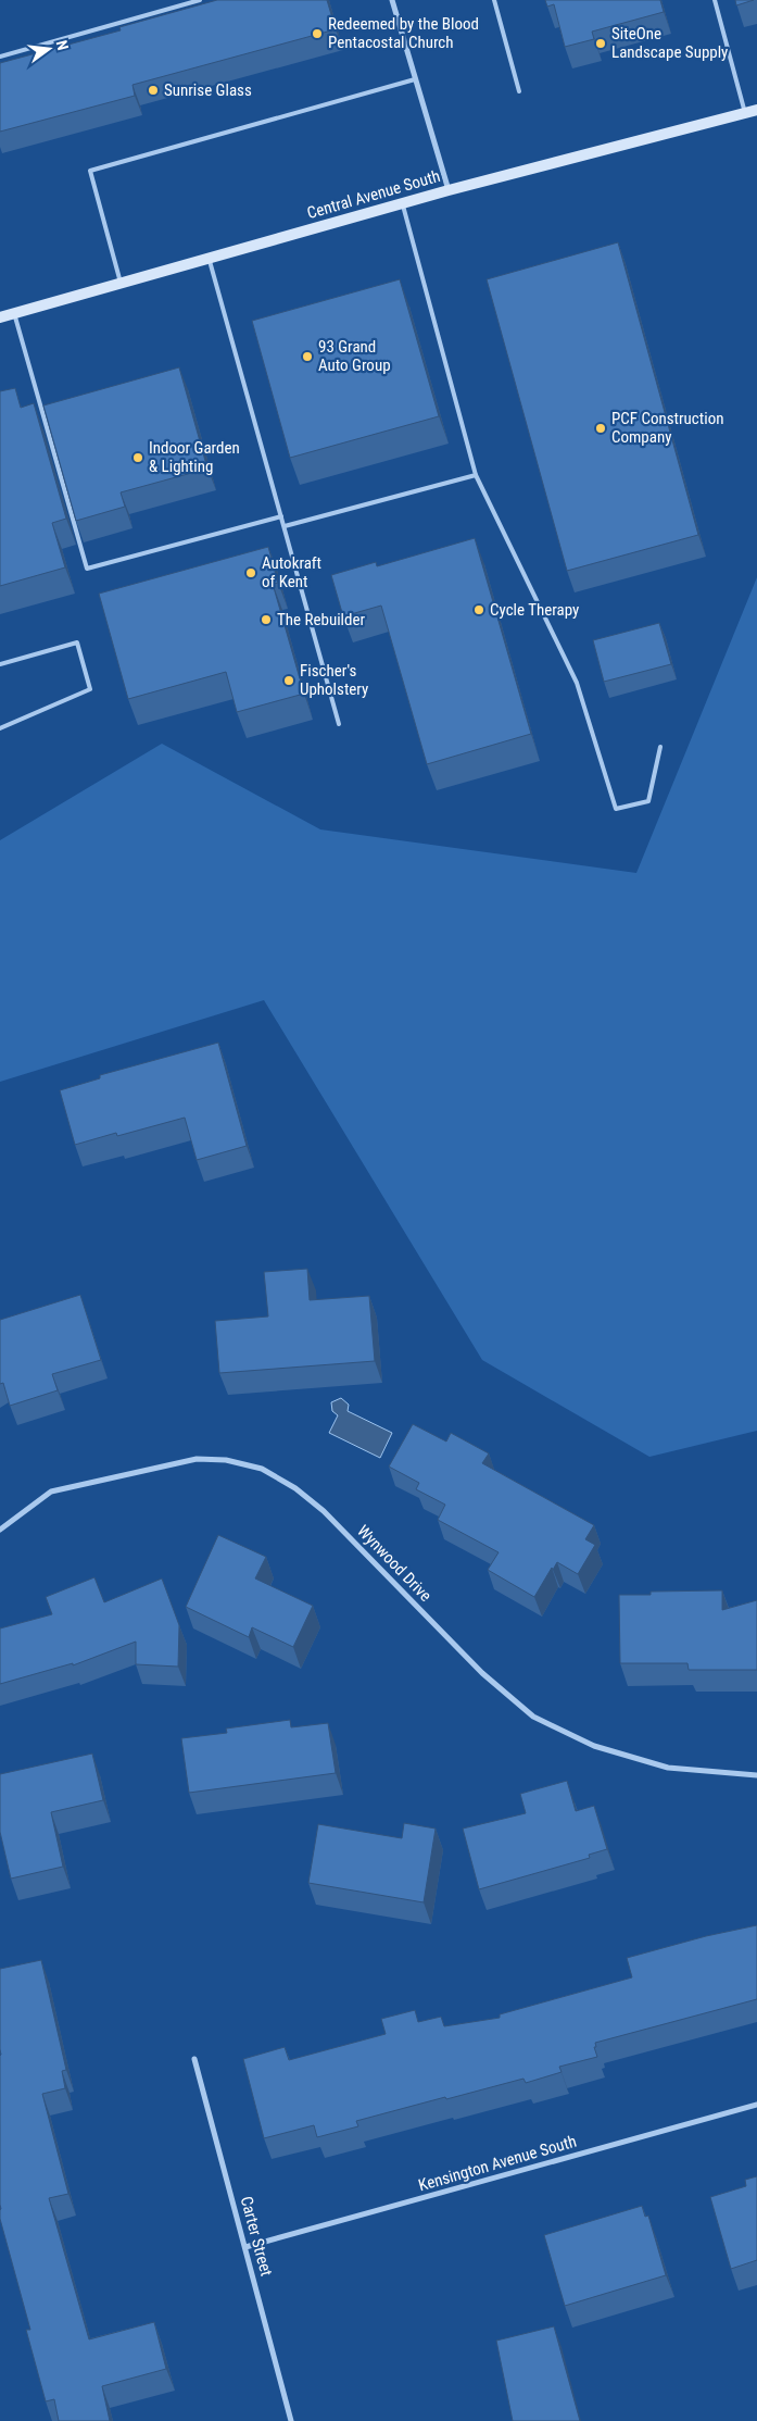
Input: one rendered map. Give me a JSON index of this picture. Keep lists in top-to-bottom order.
{
  "streets": {
    "main road": ["Central Avenue South"],
    "street": ["Wynwood Drive", "Kensington Avenue South", "Carter Street"]
  },
  "crossings": [
    ["Kensington Avenue South", "Carter Street"]
  ],
  "places": [
    "Redeemed by the Blood Pentacostal Church",
    "SiteOne Landscape Supply",
    "Sunrise Glass",
    "93 Grand Auto Group",
    "PCF Construction Company",
    "Indoor Garden & Lighting",
    "Autokraft of Kent",
    "Cycle Therapy",
    "The Rebuilder",
    "Fischer's Upholstery"
  ],
  "north": "right"
}
